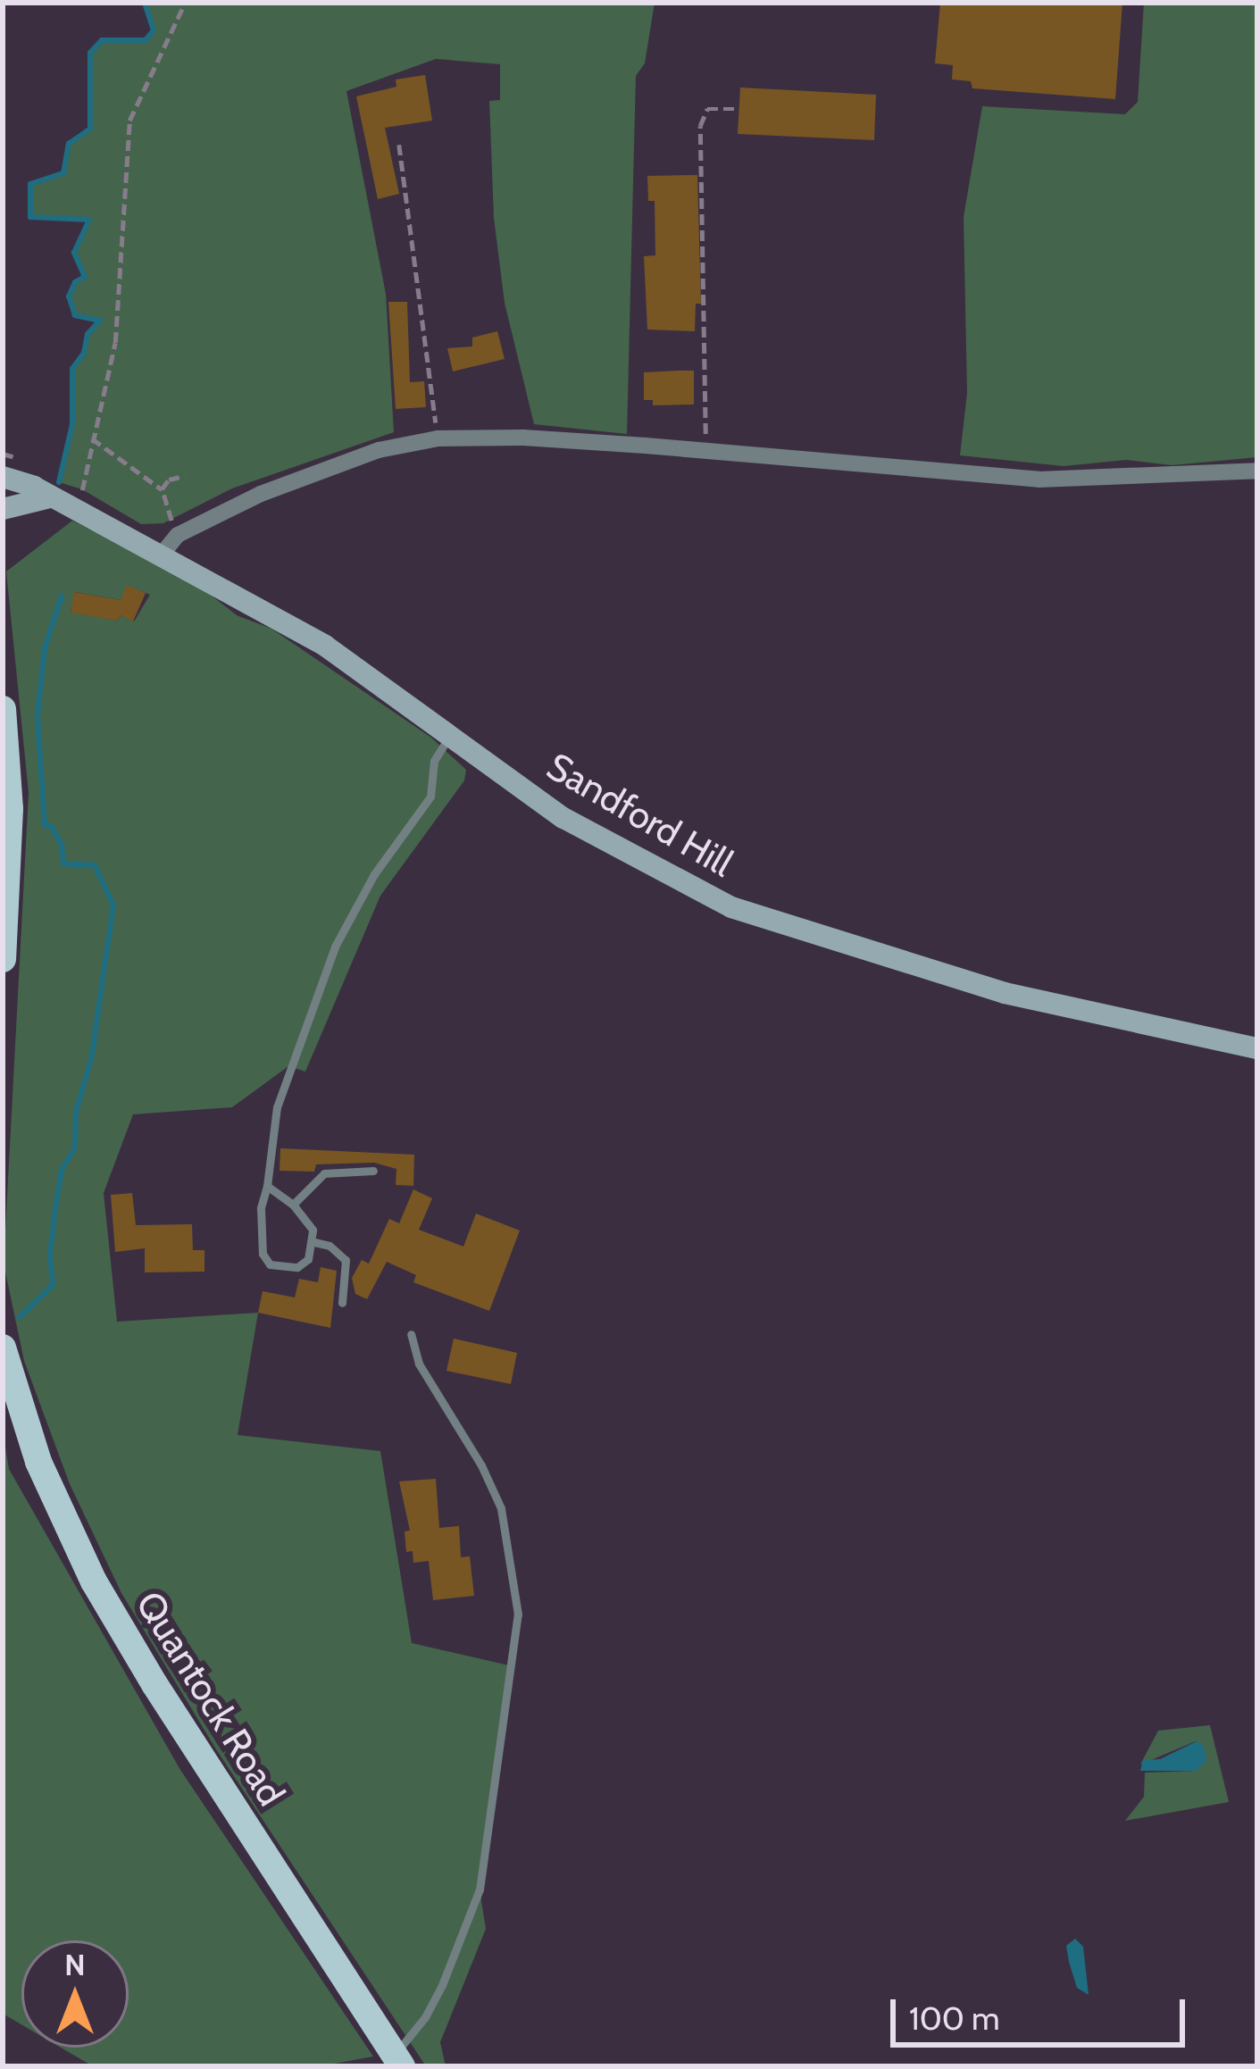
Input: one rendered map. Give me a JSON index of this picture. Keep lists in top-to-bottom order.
{
  "streets": {
    "main road": ["Sandford Hill", "Quantock Road"]
  },
  "scale_bar": "100 m",
  "north": "top"
}
